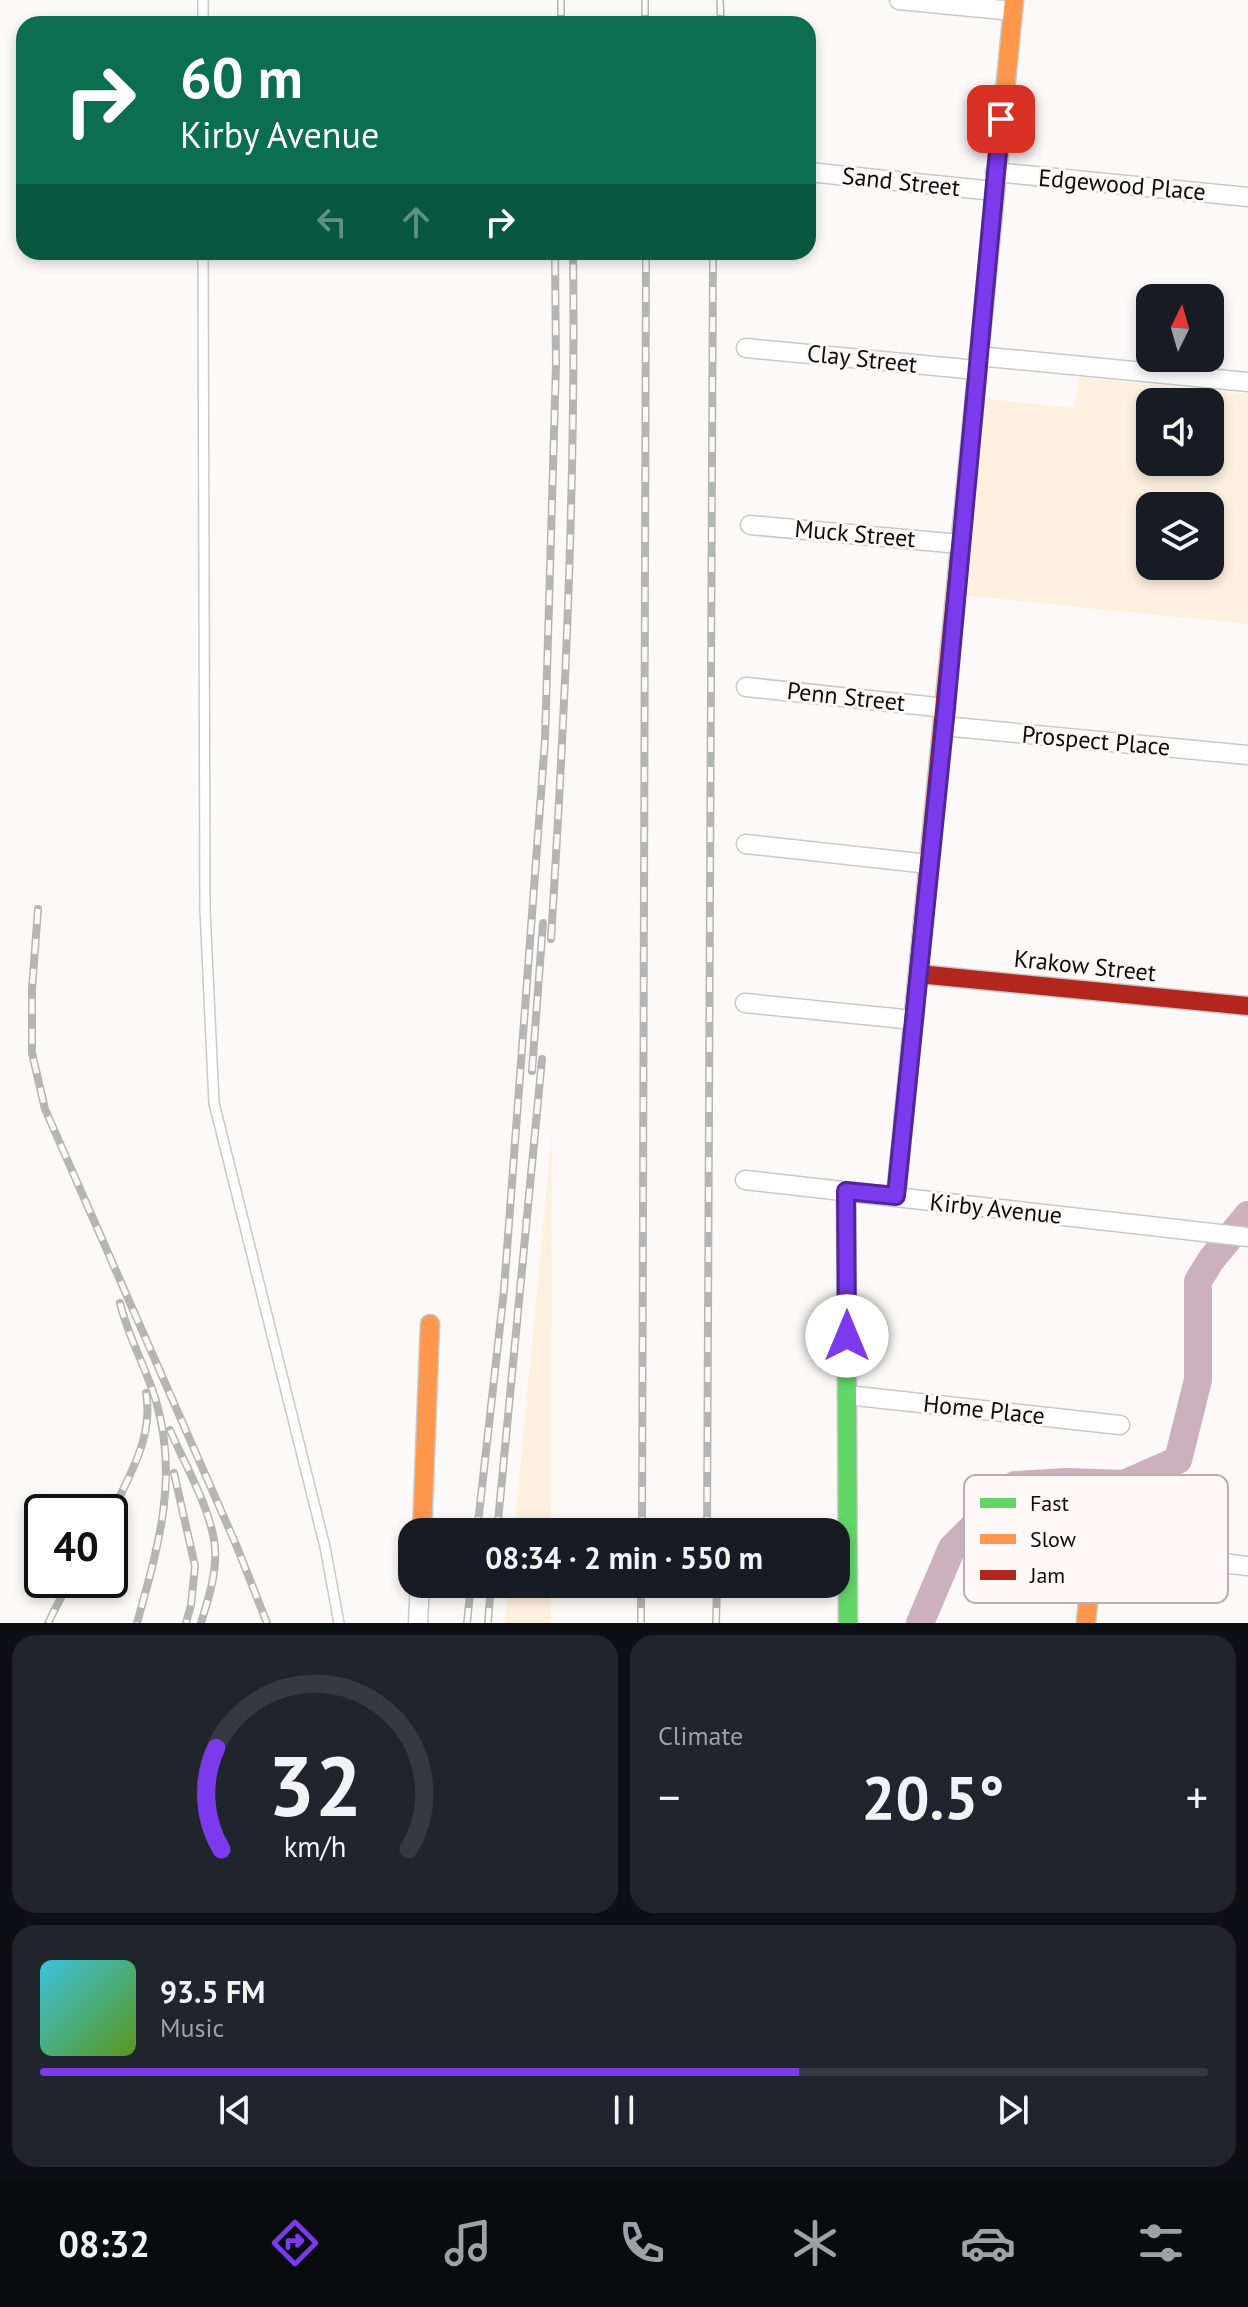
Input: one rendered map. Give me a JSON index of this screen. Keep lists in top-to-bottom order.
{
  "streets": {
    "street": [
      "Sand Street",
      "Edgewood Place",
      "Clay Street",
      "Muck Street",
      "Penn Street",
      "Prospect Place",
      "Krakow Street",
      "Kirby Avenue",
      "Home Place"
    ]
  },
  "crossings": [
    ["Sand Street", "Edgewood Place"],
    ["Penn Street", "Prospect Place"]
  ],
  "legend": ["Fast", "Slow", "Jam"],
  "north": "top",
  "page": {
    "turn": ["60 m", "Kirby Avenue"],
    "limit": "40",
    "trip": "08:34 · 2 min · 550 m",
    "tile": "Climate",
    "heat": ["−", "20.5°", "+"],
    "song": ["93.5 FM", "Music"],
    "tabs": "08:32",
    "gauge": ["32", "km/h"]
  }
}
